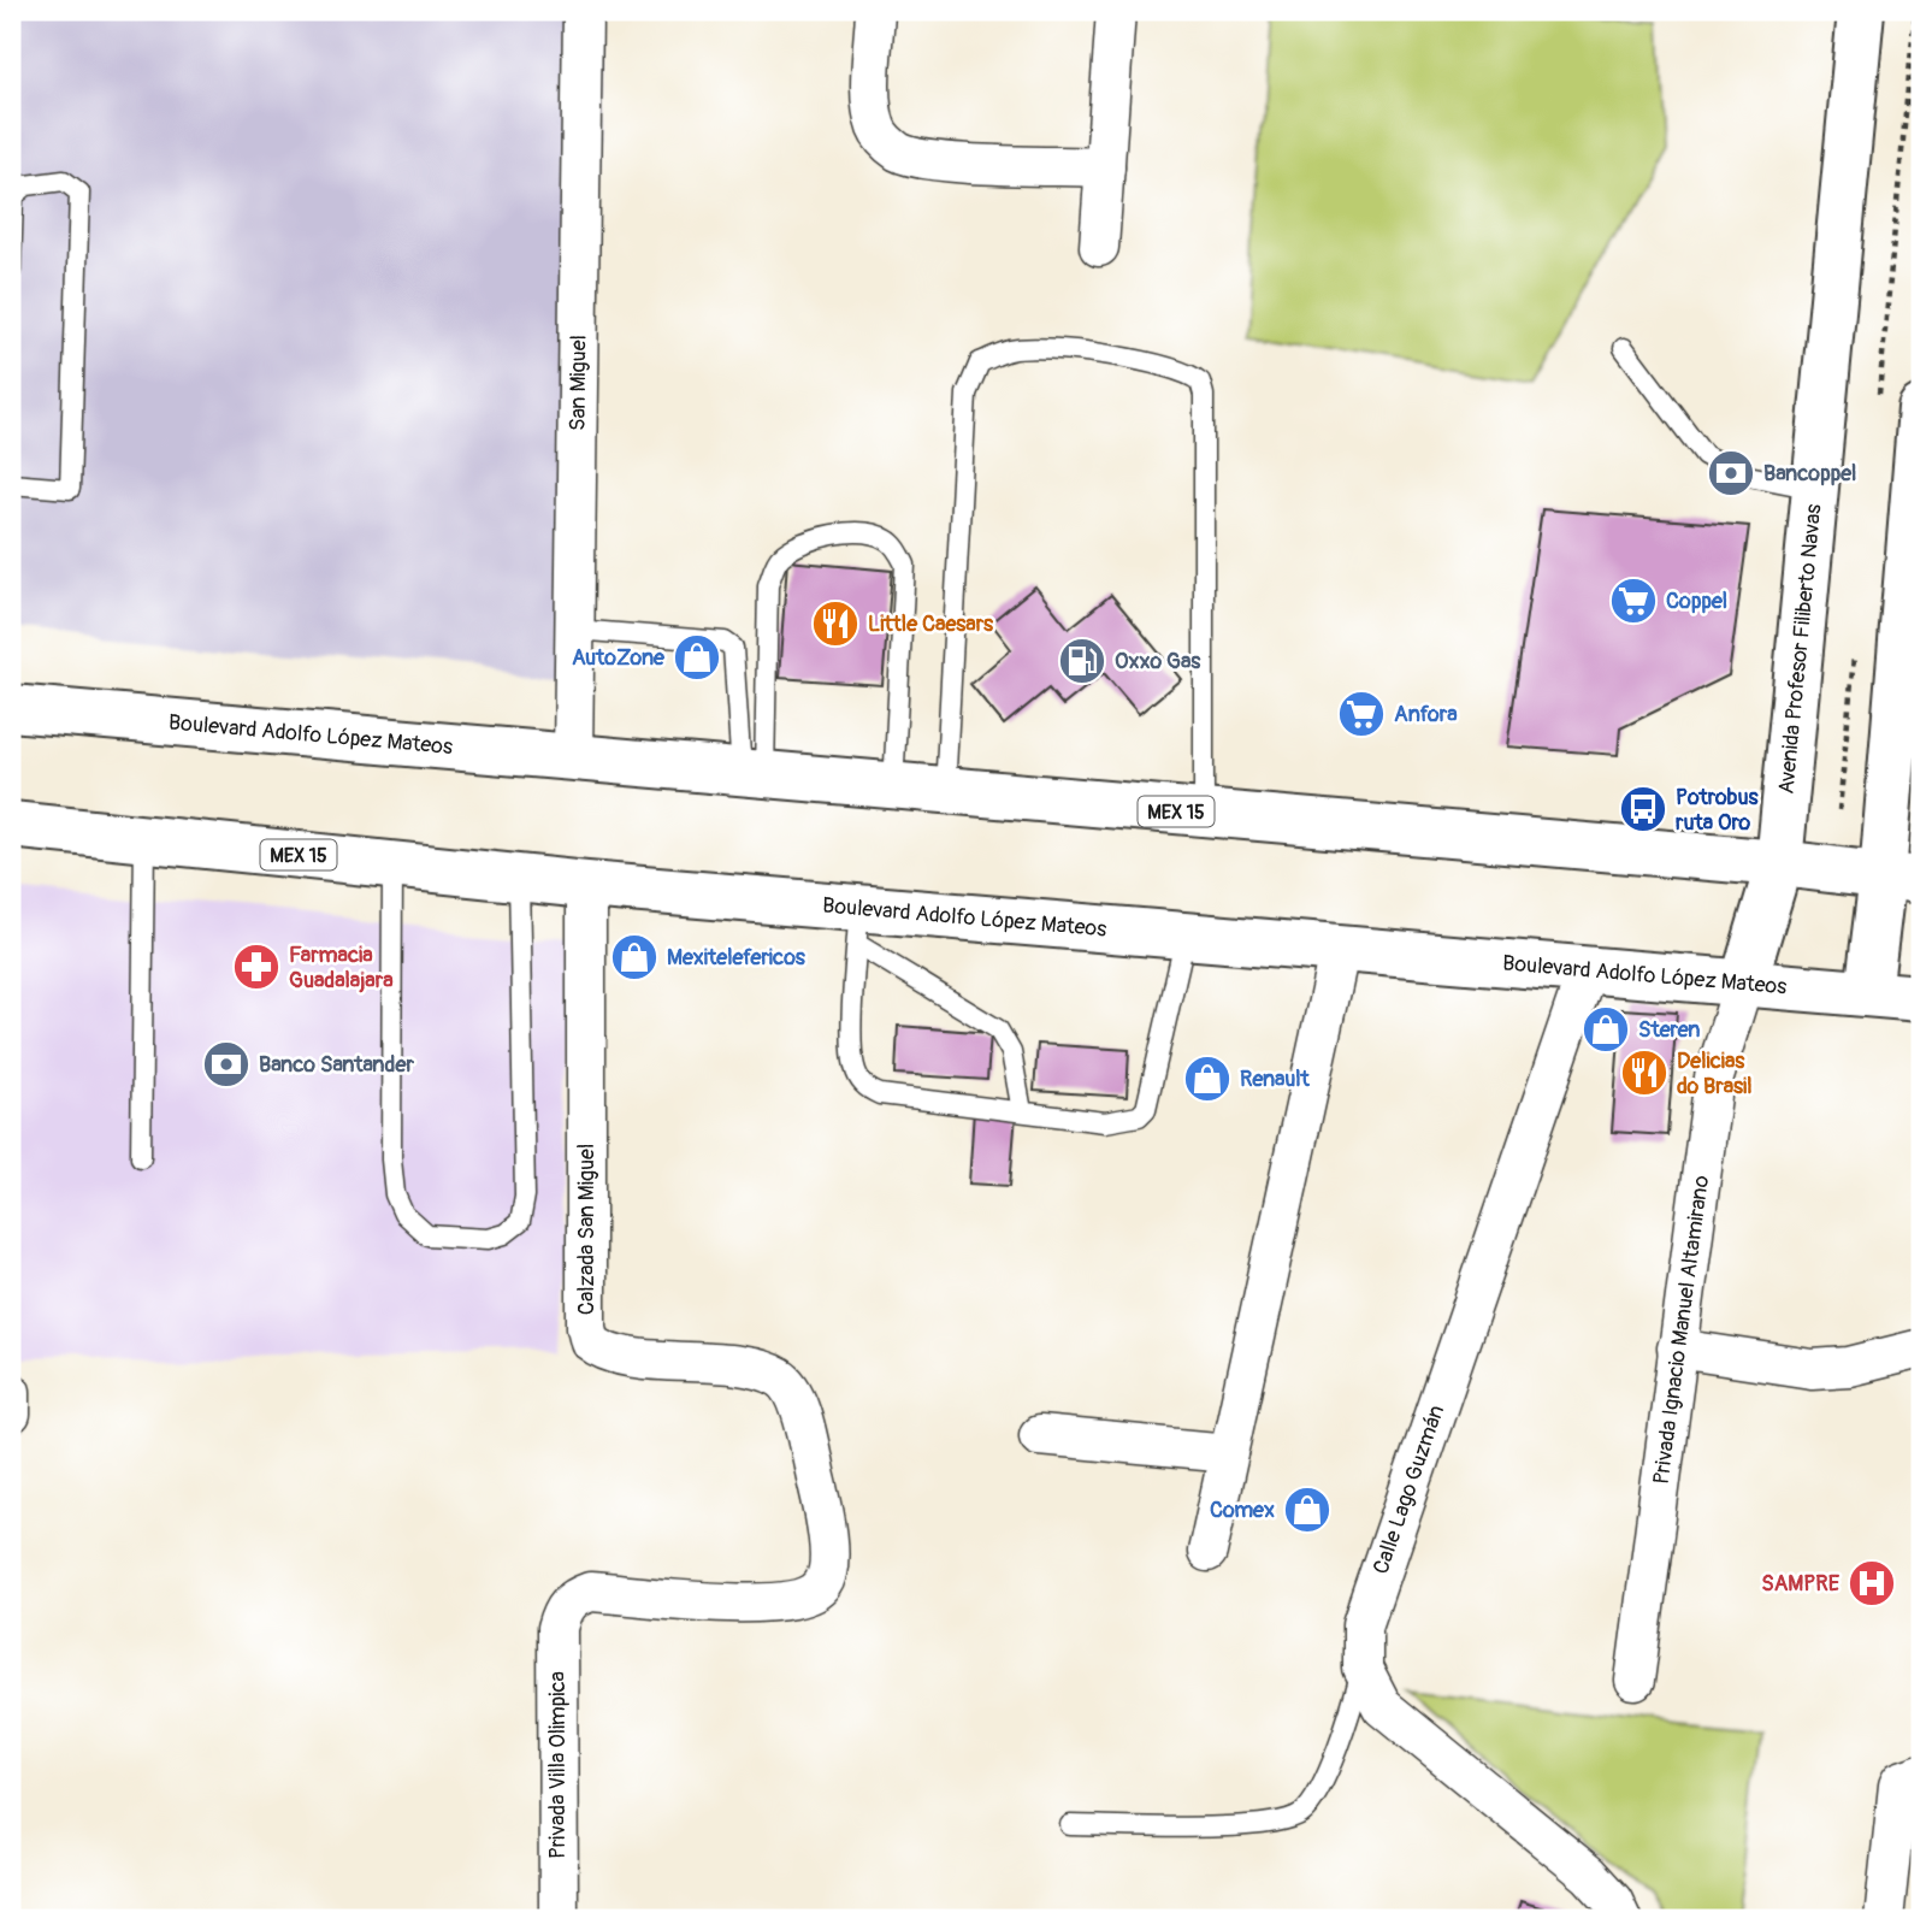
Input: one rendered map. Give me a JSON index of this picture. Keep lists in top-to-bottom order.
{
  "streets": {
    "main road": ["Avenida Profesor Filiberto Navas", "Boulevard Adolfo López Mateos", "MEX 15"],
    "street": [
      "San Miguel",
      "Calzada San Miguel",
      "Privada Ignacio Manuel Altamirano",
      "Calle Lago Guzmán",
      "Privada Villa Olimpica"
    ]
  },
  "crossings": [
    ["San Miguel", "Boulevard Adolfo López Mateos"],
    ["Avenida Profesor Filiberto Navas", "Boulevard Adolfo López Mateos"],
    ["Avenida Profesor Filiberto Navas", "Privada Ignacio Manuel Altamirano"],
    ["Boulevard Adolfo López Mateos", "Calzada San Miguel"],
    ["Boulevard Adolfo López Mateos", "Privada Ignacio Manuel Altamirano"],
    ["Boulevard Adolfo López Mateos", "Calle Lago Guzmán"],
    ["Calzada San Miguel", "Privada Villa Olimpica"]
  ],
  "places": {
    "bank": ["Bancoppel", "Banco Santander"],
    "supermarket": ["Coppel", "Anfora"],
    "restaurant": ["Little Caesars", "Delicias do Brasil"],
    "shop": [
      "AutoZone",
      "Mexitelefericos",
      "Steren",
      "Renault",
      "Comex"
    ],
    "fuel station": ["Oxxo Gas"],
    "bus stop": ["Potrobus ruta Oro"],
    "pharmacy": ["Farmacia Guadalajara"],
    "hospital": ["SAMPRE"]
  }
}
